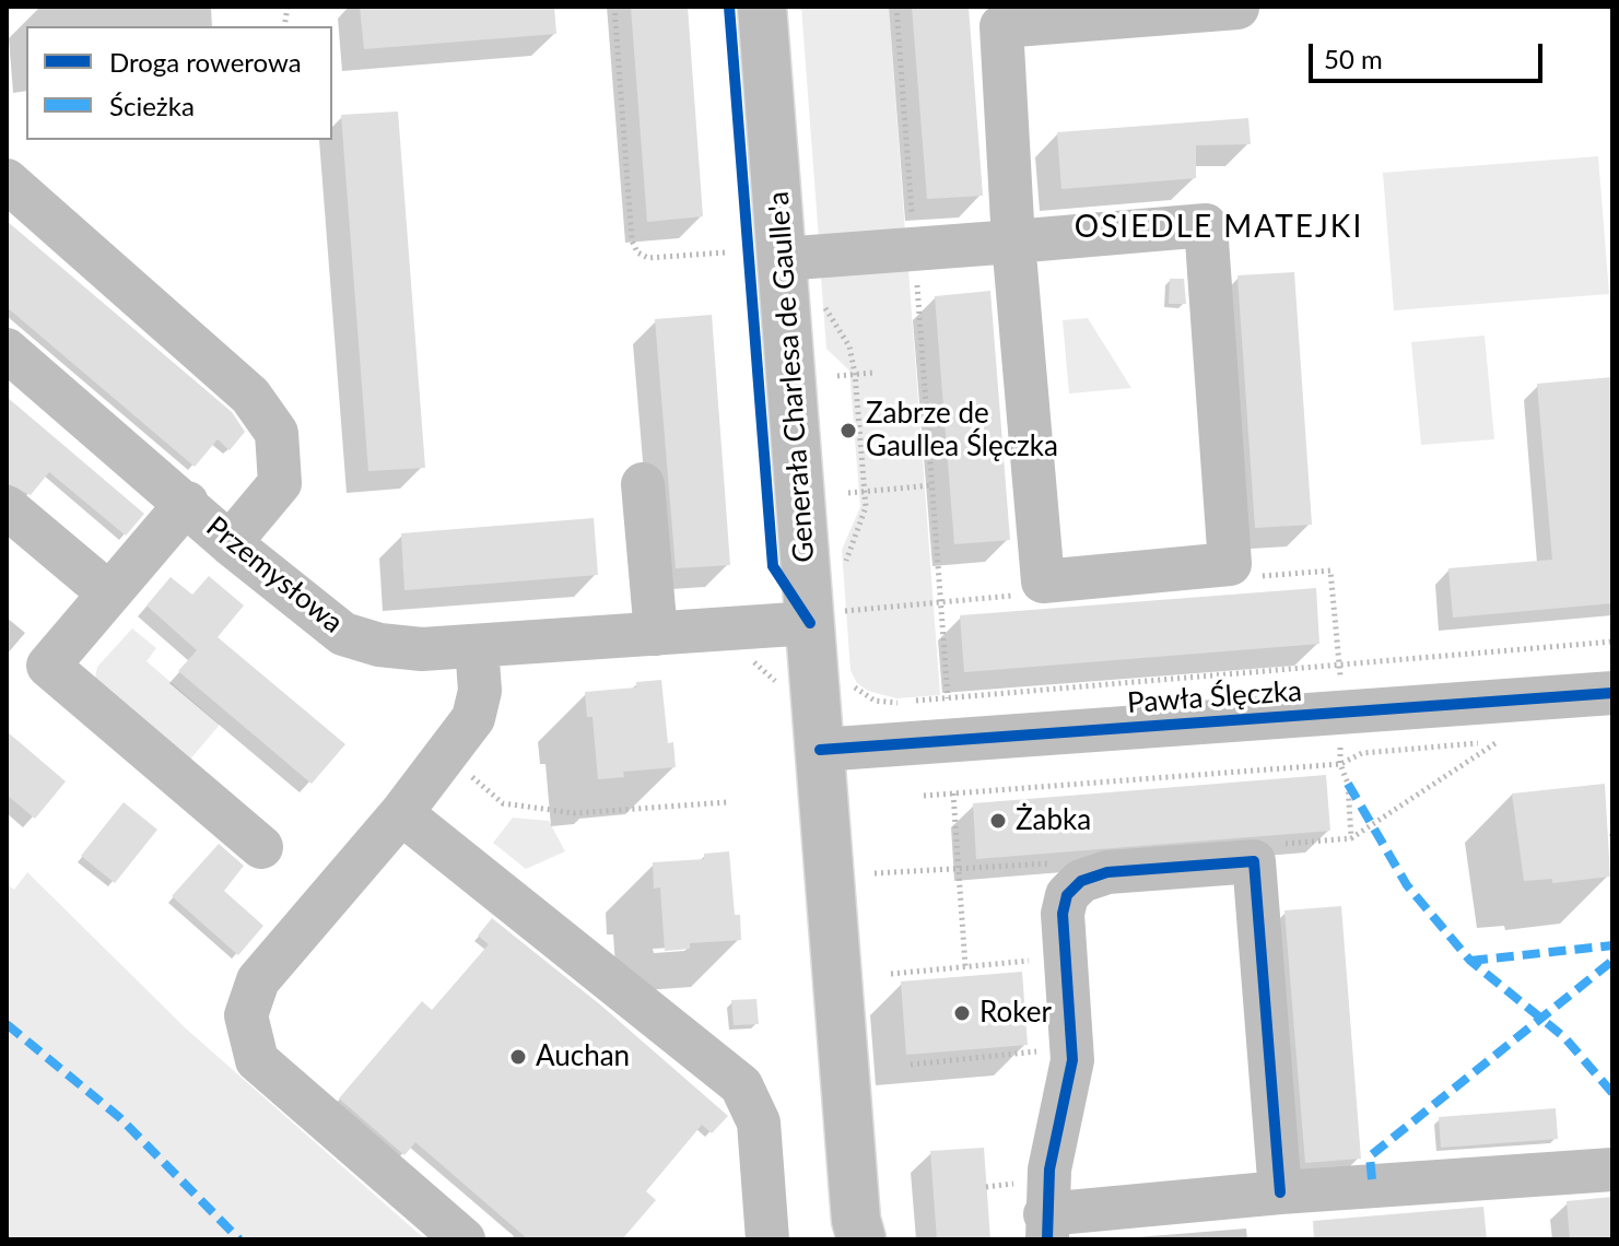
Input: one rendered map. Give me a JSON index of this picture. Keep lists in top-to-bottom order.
{
  "streets": {
    "main road": ["Generała Charlesa de Gaulle'a"],
    "street": ["Przemysłowa", "Pawła Ślęczka"]
  },
  "crossings": [
    ["Generała Charlesa de Gaulle'a", "Przemysłowa"],
    ["Generała Charlesa de Gaulle'a", "Pawła Ślęczka"]
  ],
  "districts": ["OSIEDLE MATEJKI"],
  "places": [
    "Zabrze de Gaullea Ślęczka",
    "Żabka",
    "Roker",
    "Auchan"
  ],
  "legend": ["Droga rowerowa", "Ścieżka"],
  "scale_bar": "50 m"
}
